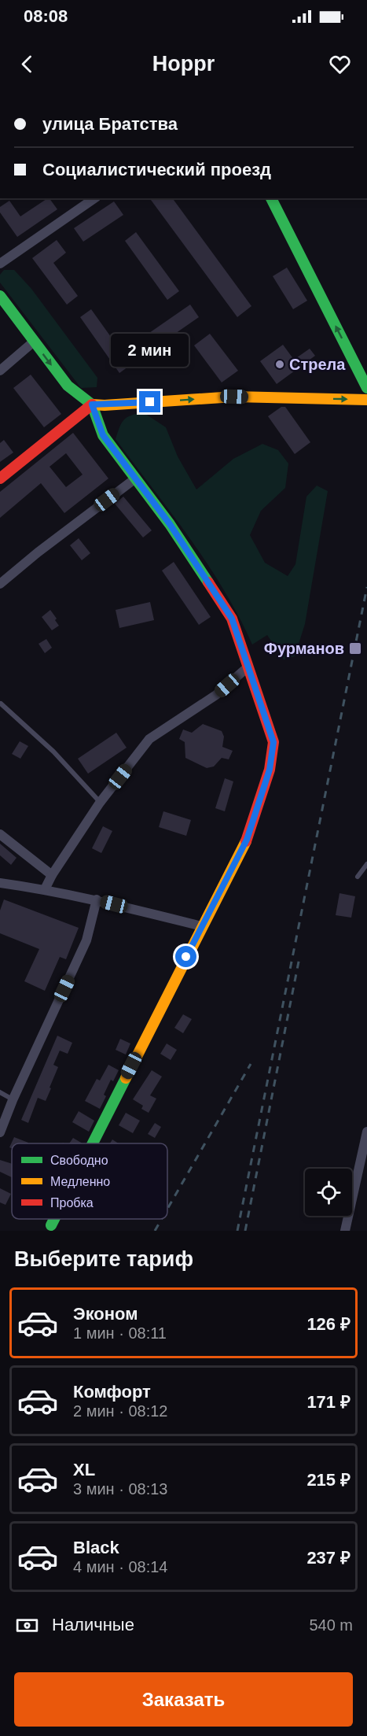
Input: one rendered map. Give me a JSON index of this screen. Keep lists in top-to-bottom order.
{
  "places": {
    "other": ["Стрела"],
    "transit": ["Фурманов"]
  },
  "legend": ["Свободно", "Медленно", "Пробка"],
  "page": {
    "status": "08:08",
    "header": "Hoppr",
    "banner": ["улица Братства", "Социалистический проезд"],
    "bubble": "2 мин",
    "heading": "Выберите тариф",
    "list": [
      {
        "name": "Эконом",
        "note": "1 мин · 08:11",
        "value": "126 ₽"
      },
      {
        "name": "Комфорт",
        "note": "2 мин · 08:12",
        "value": "171 ₽"
      },
      {
        "name": "XL",
        "note": "3 мин · 08:13",
        "value": "215 ₽"
      },
      {
        "name": "Black",
        "note": "4 мин · 08:14",
        "value": "237 ₽"
      }
    ],
    "pay": ["Наличные", "540 m"],
    "buttons": "Заказать"
  }
}
